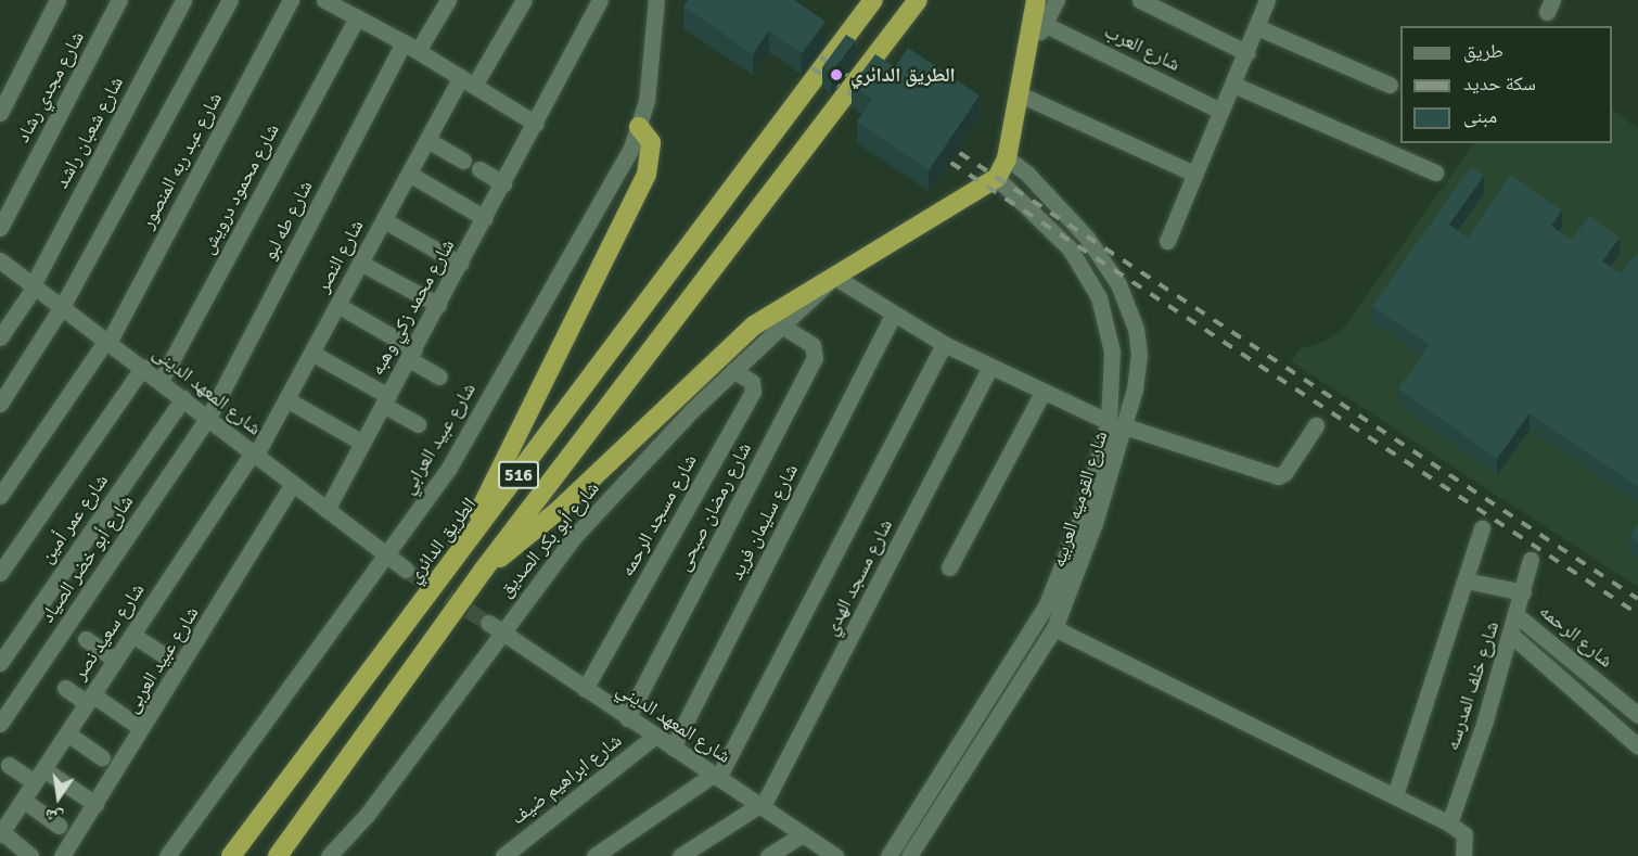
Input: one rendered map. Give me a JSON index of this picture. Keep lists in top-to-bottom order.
{
  "streets": {
    "highway": ["516", "الطريق الدائري"],
    "street": [
      "شارع العرب",
      "شارع مجدي رشاد",
      "شارع شعبان راشد",
      "شارع عبد ربه المنصور",
      "شارع محمود درويش",
      "شارع طه لبو",
      "شارع النصر",
      "شارع محمد زكي وهبه",
      "شارع المعهد الدينى",
      "شارع عبيد العرابي",
      "شارع القوميه العربيه",
      "شارع رمضان صبحى",
      "شارع مسجد الرحمه",
      "شارع عمر أمين",
      "شارع سليمان فريد",
      "شارع أبو بكر الصديق",
      "شارع أبو خضر الصياد",
      "شارع مسجد الهدي",
      "شارع سعيد نصر",
      "شارع الرحمه",
      "شارع عبيد العربى",
      "شارع خلف المدرسه",
      "شارع المعهد الديني",
      "شارع ابراهيم ضيف"
    ]
  },
  "crossings": [
    ["شارع شعبان راشد", "شارع المعهد الدينى"],
    ["شارع عبد ربه المنصور", "شارع المعهد الدينى"],
    ["شارع محمود درويش", "شارع المعهد الدينى"],
    ["شارع طه لبو", "شارع المعهد الدينى"],
    ["شارع طه لبو", "شارع أبو خضر الصياد"],
    ["شارع النصر", "شارع المعهد الدينى"],
    ["شارع النصر", "شارع سعيد نصر"],
    ["شارع محمد زكي وهبه", "شارع المعهد الدينى"],
    ["شارع المعهد الدينى", "شارع عبيد العرابي"],
    ["شارع المعهد الدينى", "شارع عمر أمين"],
    ["شارع المعهد الدينى", "شارع أبو خضر الصياد"],
    ["شارع المعهد الدينى", "شارع سعيد نصر"],
    ["شارع المعهد الدينى", "شارع عبيد العربى"],
    ["شارع رمضان صبحى", "شارع أبو بكر الصديق"],
    ["شارع رمضان صبحى", "شارع المعهد الديني"],
    ["شارع مسجد الرحمه", "شارع أبو بكر الصديق"],
    ["شارع مسجد الرحمه", "شارع المعهد الديني"],
    ["شارع سليمان فريد", "شارع المعهد الديني"],
    ["شارع أبو بكر الصديق", "شارع المعهد الديني"],
    ["شارع مسجد الهدي", "شارع المعهد الديني"],
    ["شارع الرحمه", "شارع خلف المدرسه"],
    ["شارع المعهد الديني", "شارع ابراهيم ضيف"]
  ],
  "places": ["الطريق الدائري"],
  "legend": ["طريق", "سكة حديد", "مبنى"],
  "north": "bottom"
}
